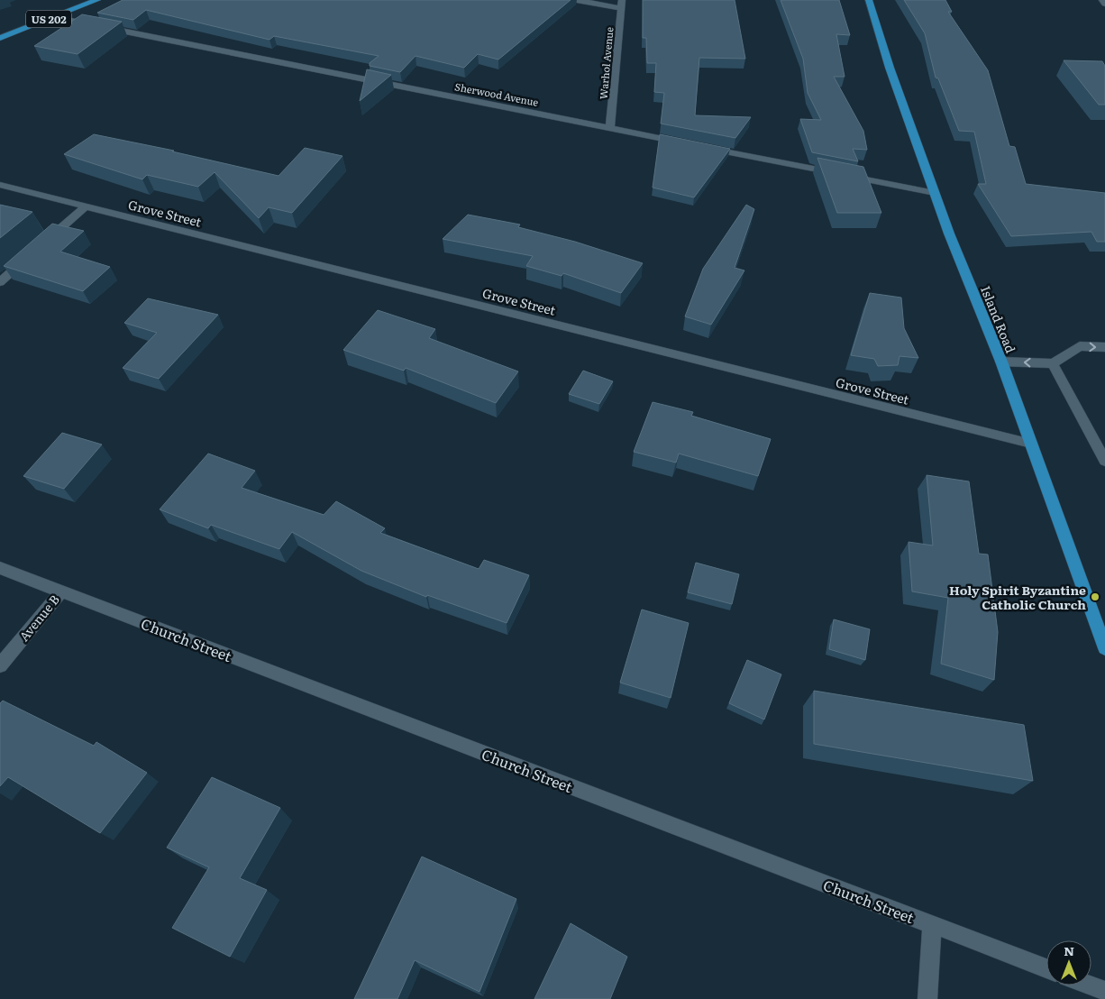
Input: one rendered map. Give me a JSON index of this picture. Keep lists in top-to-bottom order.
{
  "streets": {
    "main road": ["US 202", "Island Road"],
    "street": [
      "Warhol Avenue",
      "Sherwood Avenue",
      "Grove Street",
      "Avenue B",
      "Church Street"
    ]
  },
  "crossings": [
    ["US 202", "Sherwood Avenue"],
    ["Warhol Avenue", "Sherwood Avenue"],
    ["Sherwood Avenue", "Island Road"],
    ["Grove Street", "Island Road"],
    ["Avenue B", "Church Street"]
  ],
  "places": ["Holy Spirit Byzantine Catholic Church"],
  "north": "top"
}
